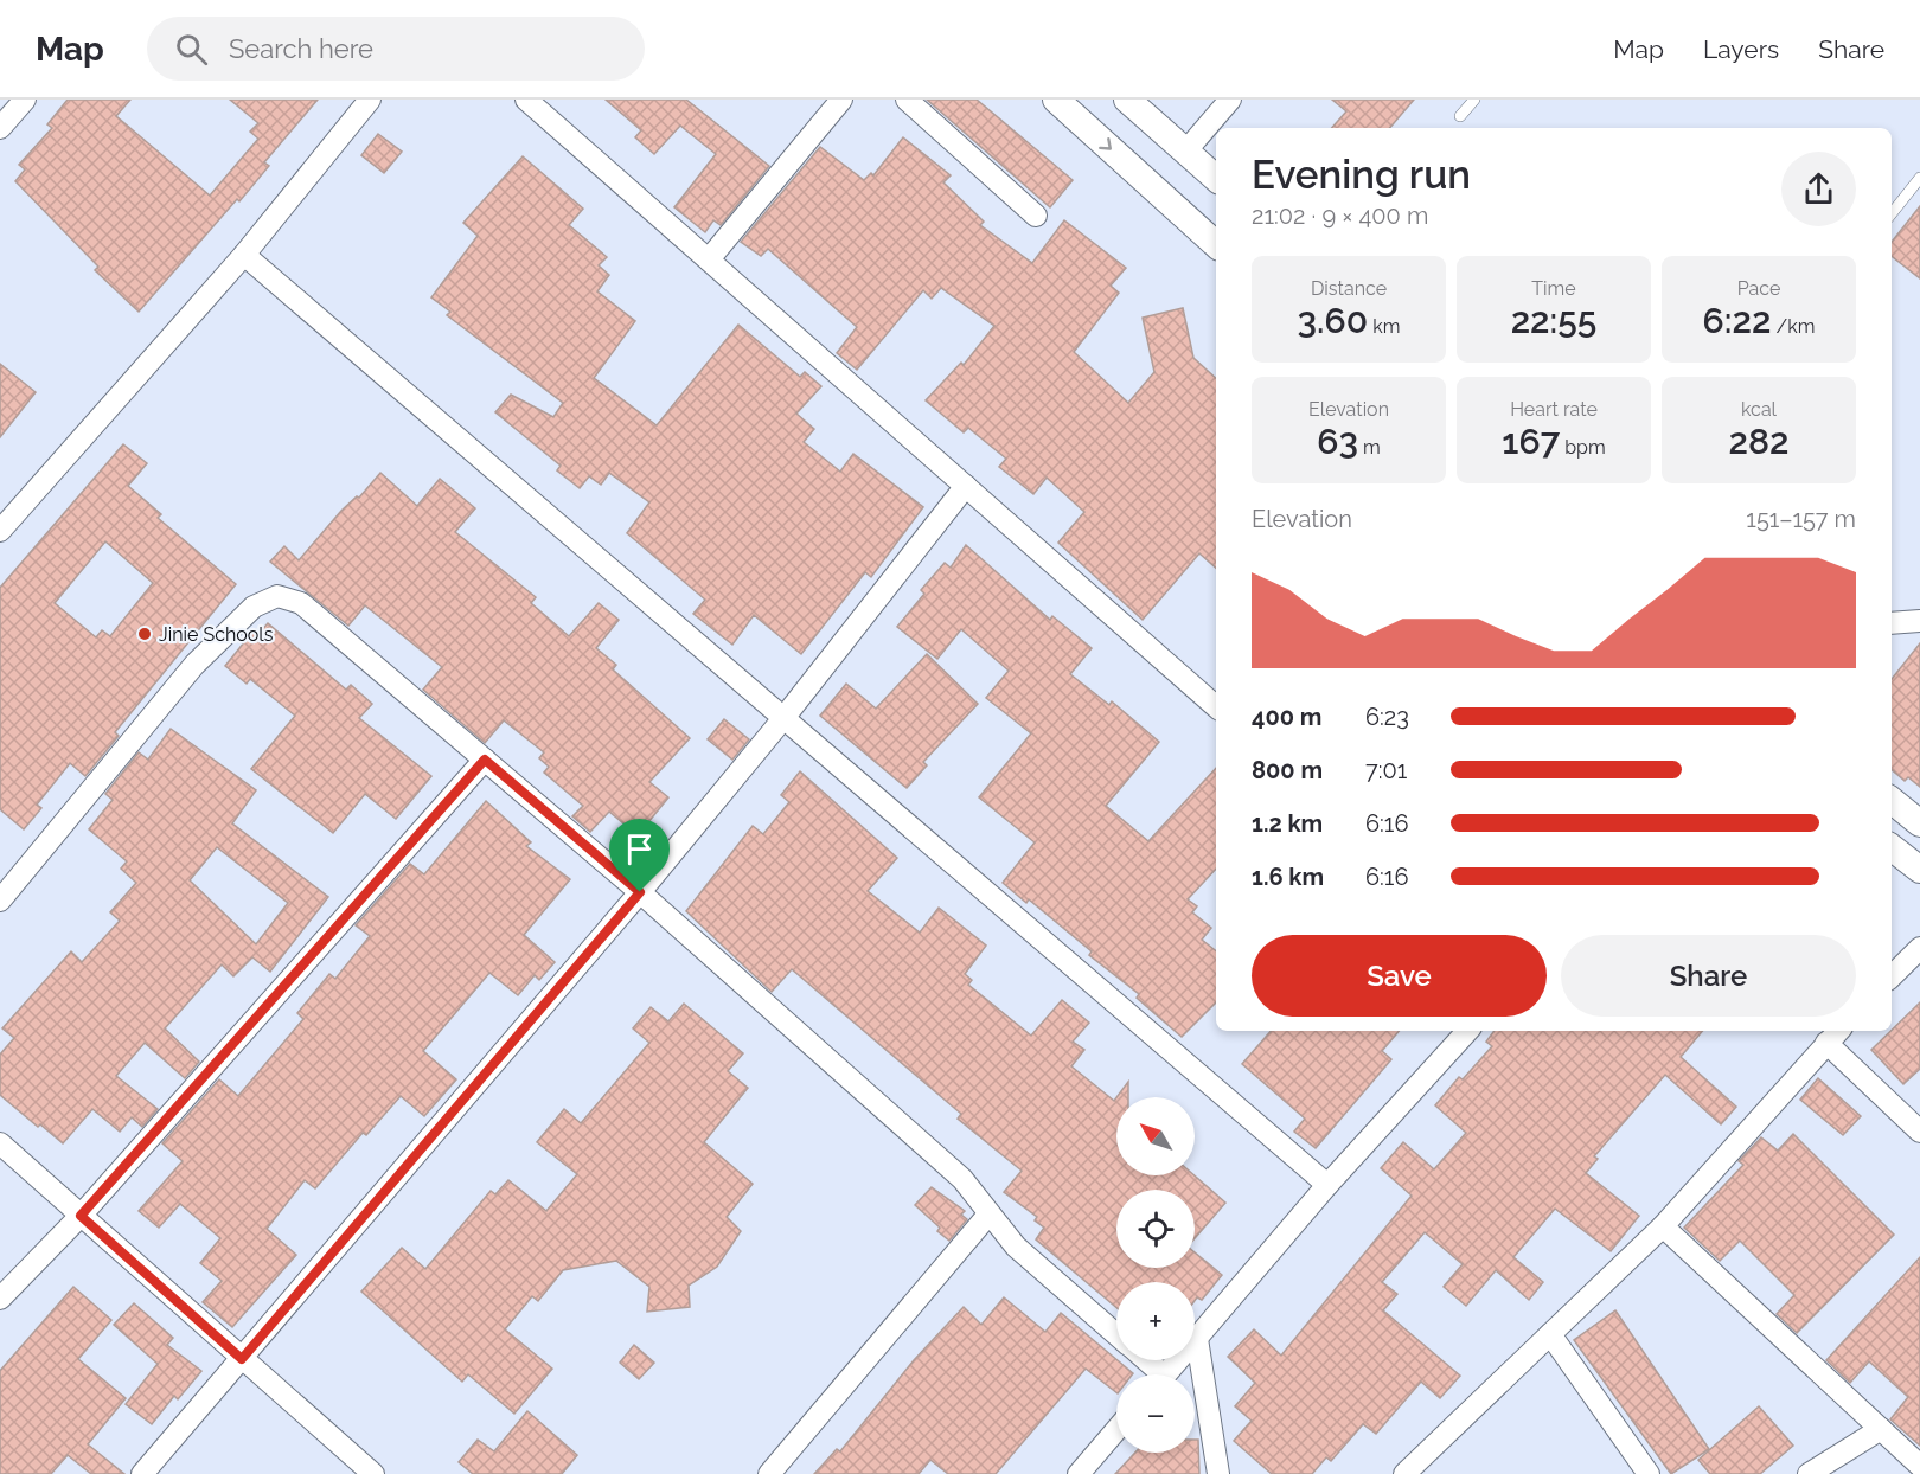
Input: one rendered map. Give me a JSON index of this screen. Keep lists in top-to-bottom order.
{
  "places": ["Jinie Schools"],
  "north": "top left",
  "page": {
    "header": "Map",
    "search": "Search here",
    "nav": ["Map", "Layers", "Share"],
    "heading": ["Evening run", "21:02 · 9 × 400 m"],
    "stats": [
      ["Distance", "3.60 km"],
      ["Time", "22:55"],
      ["Pace", "6:22 /km"],
      ["Elevation", "63 m"],
      ["Heart rate", "167 bpm"],
      ["kcal", "282"]
    ],
    "chart": ["Elevation", "151–157 m"],
    "list": [
      {
        "name": "400 m",
        "note": "6:23"
      },
      {
        "name": "800 m",
        "note": "7:01"
      },
      {
        "name": "1.2 km",
        "note": "6:16"
      },
      {
        "name": "1.6 km",
        "note": "6:16"
      }
    ],
    "buttons": ["Save", "Share"],
    "map_buttons": ["+", "−"]
  }
}
